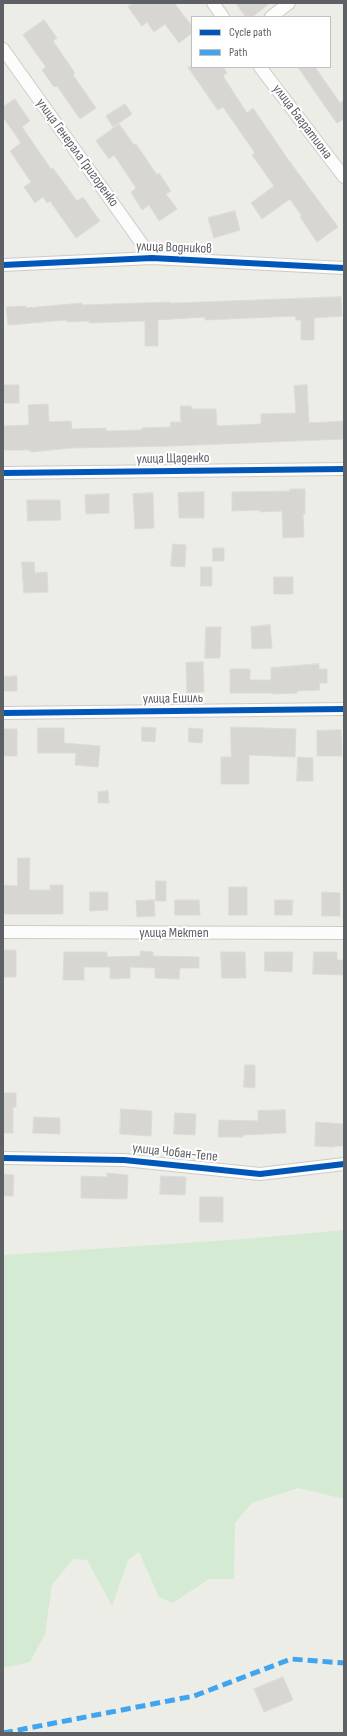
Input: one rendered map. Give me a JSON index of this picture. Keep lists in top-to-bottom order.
{
  "streets": {
    "street": [
      "улица Багратиона",
      "улица Генерала Григоренко",
      "улица Водников",
      "улица Щаденко",
      "улица Ешиль",
      "улица Мектеп",
      "улица Чобан-Тепе"
    ]
  },
  "crossings": [
    ["улица Генерала Григоренко", "улица Водников"]
  ],
  "legend": ["Cycle path", "Path"]
}
